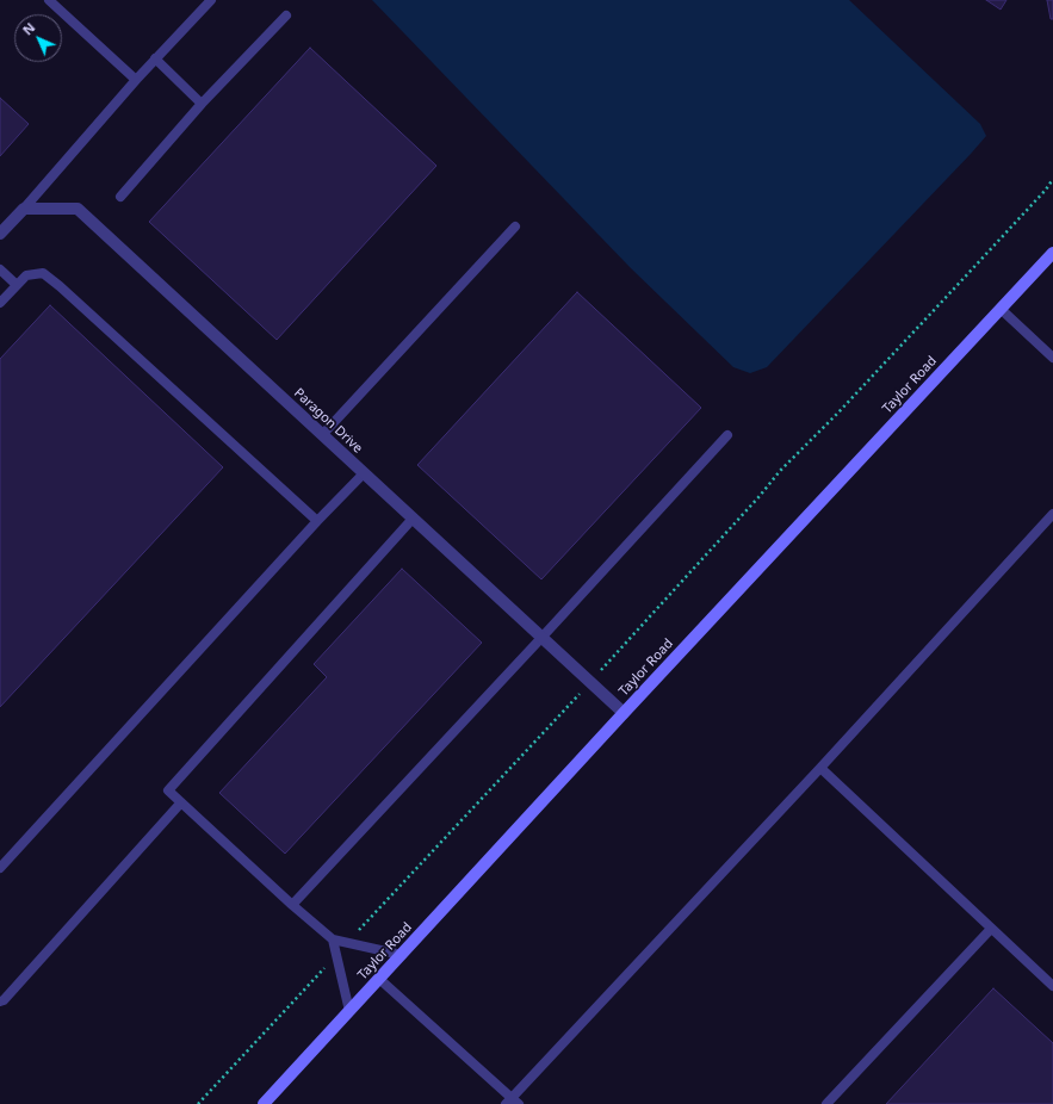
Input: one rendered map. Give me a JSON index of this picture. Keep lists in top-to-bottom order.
{
  "streets": {
    "main road": ["Taylor Road"],
    "street": ["Paragon Drive"]
  },
  "crossings": [
    ["Taylor Road", "Paragon Drive"]
  ],
  "north": "top left"
}
